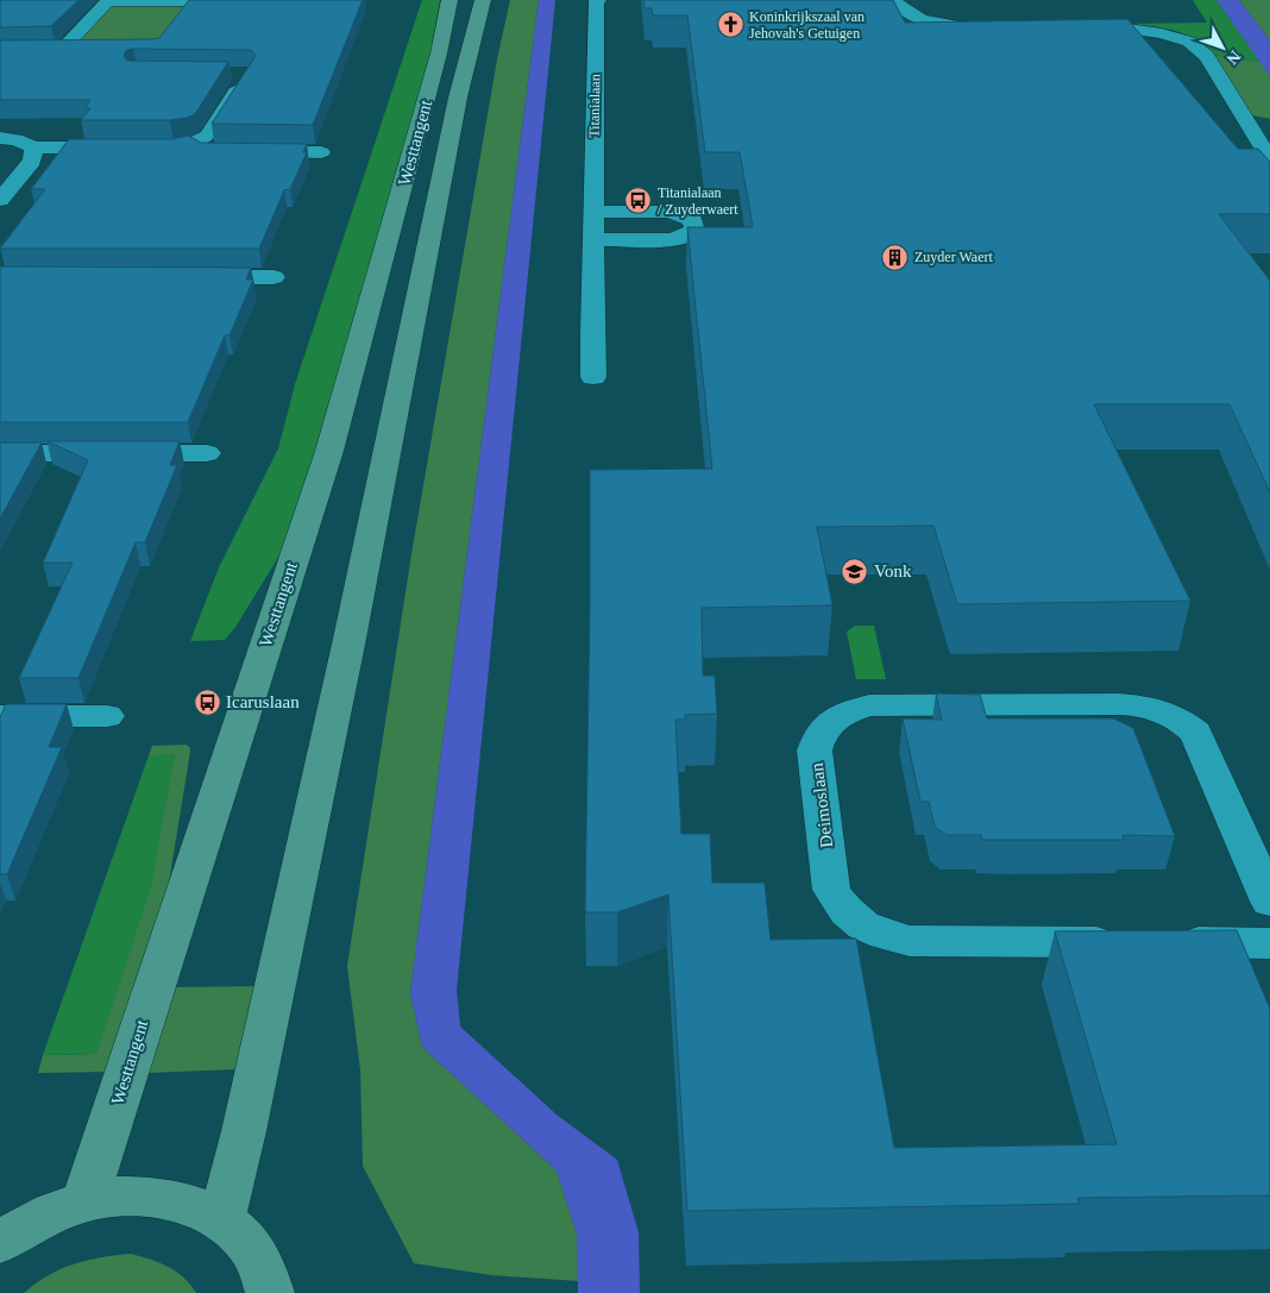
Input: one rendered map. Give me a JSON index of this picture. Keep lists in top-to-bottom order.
{
  "streets": {
    "main road": ["Westtangent"],
    "street": ["Titanialaan", "Deimoslaan"]
  },
  "places": {
    "church": ["Koninkrijkszaal van Jehovah's Getuigen"],
    "bus stop": ["Titanialaan / Zuyderwaert", "Icaruslaan"],
    "building": ["Zuyder Waert"],
    "school or university": ["Vonk"]
  },
  "north": "bottom right"
}
